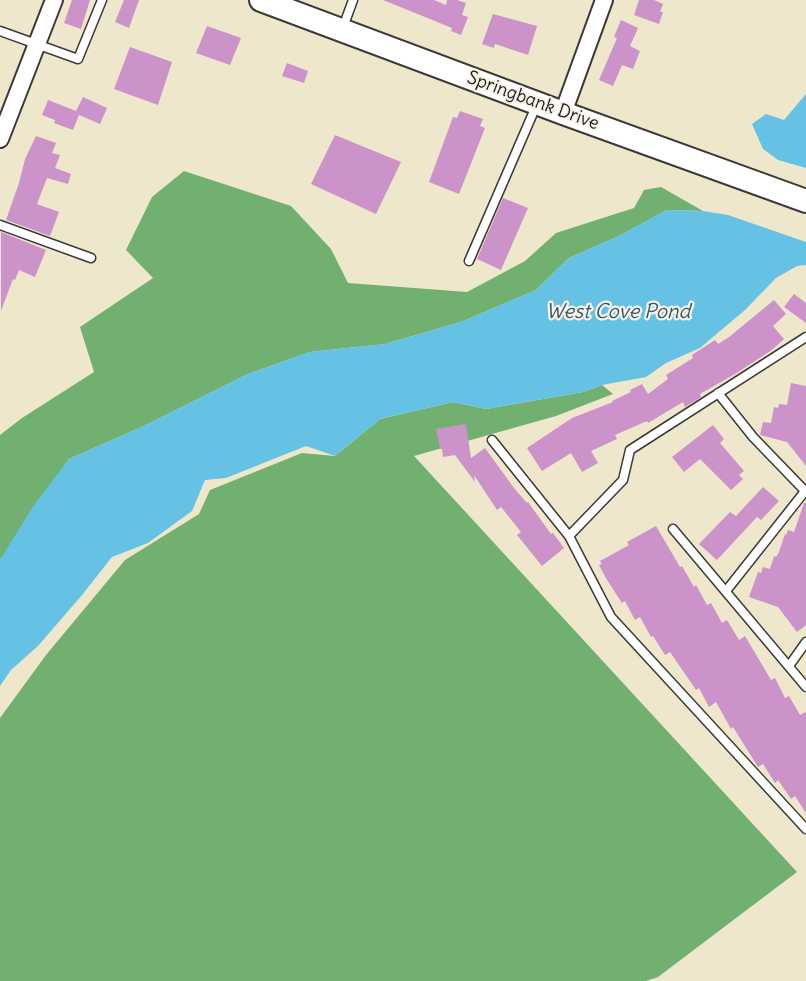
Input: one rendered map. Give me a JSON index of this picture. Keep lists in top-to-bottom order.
{
  "streets": {
    "main road": ["Springbank Drive"]
  },
  "water": ["West Cove Pond"]
}
